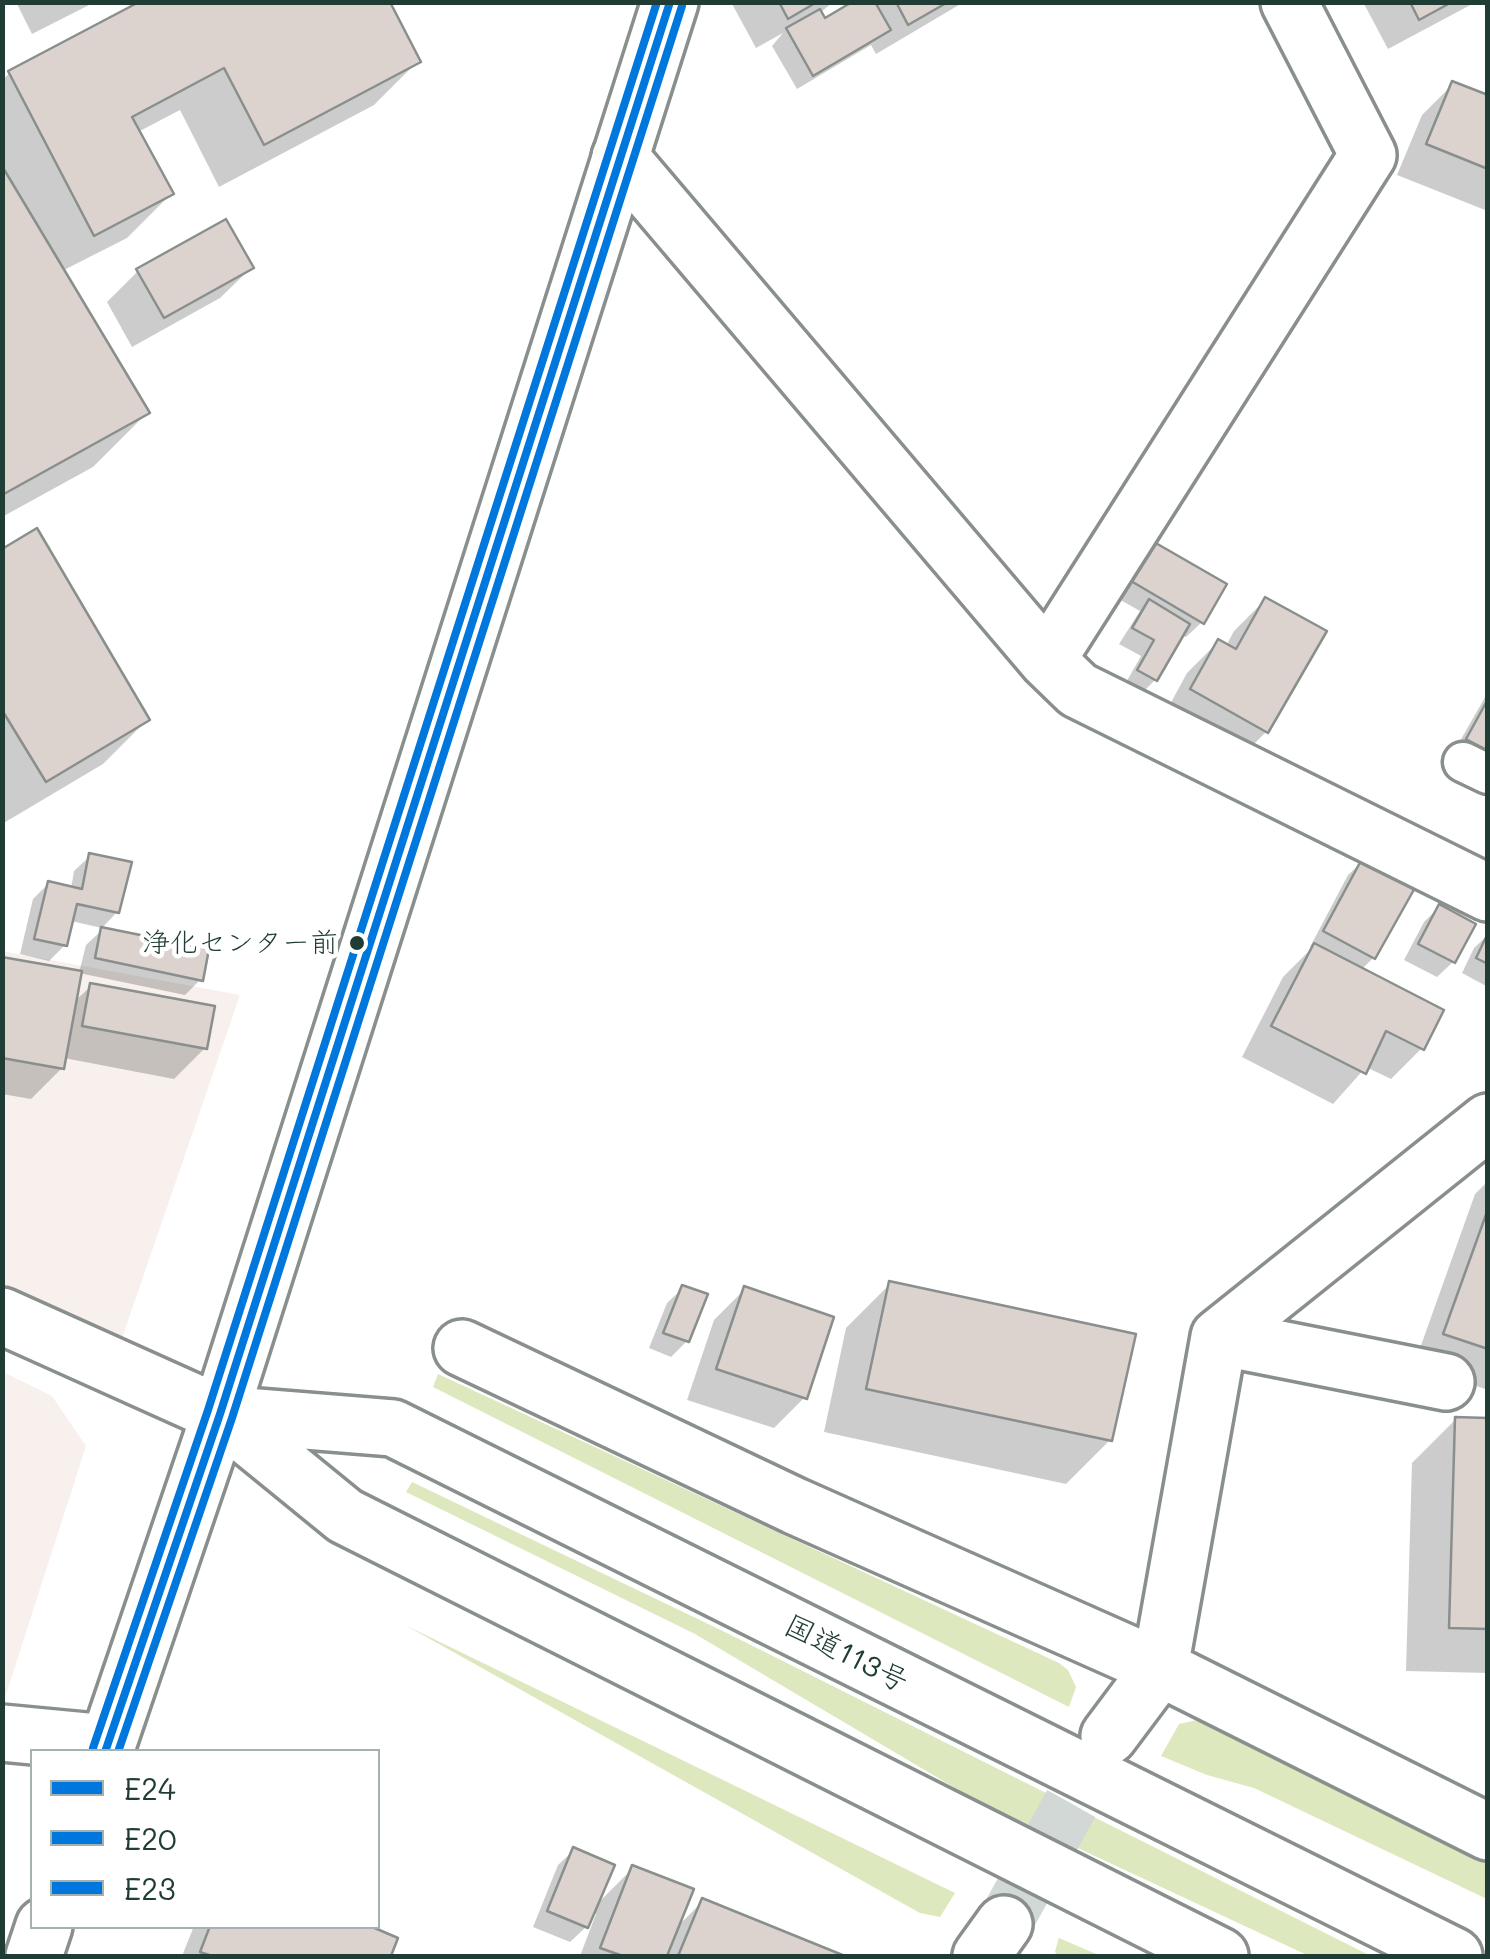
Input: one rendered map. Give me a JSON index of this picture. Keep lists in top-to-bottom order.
{
  "streets": {
    "main road": ["国道113号"]
  },
  "places": ["浄化センター前"],
  "lines": ["transit line E24", "transit line E23", "transit line E20"],
  "legend": ["E24", "E20", "E23"]
}
